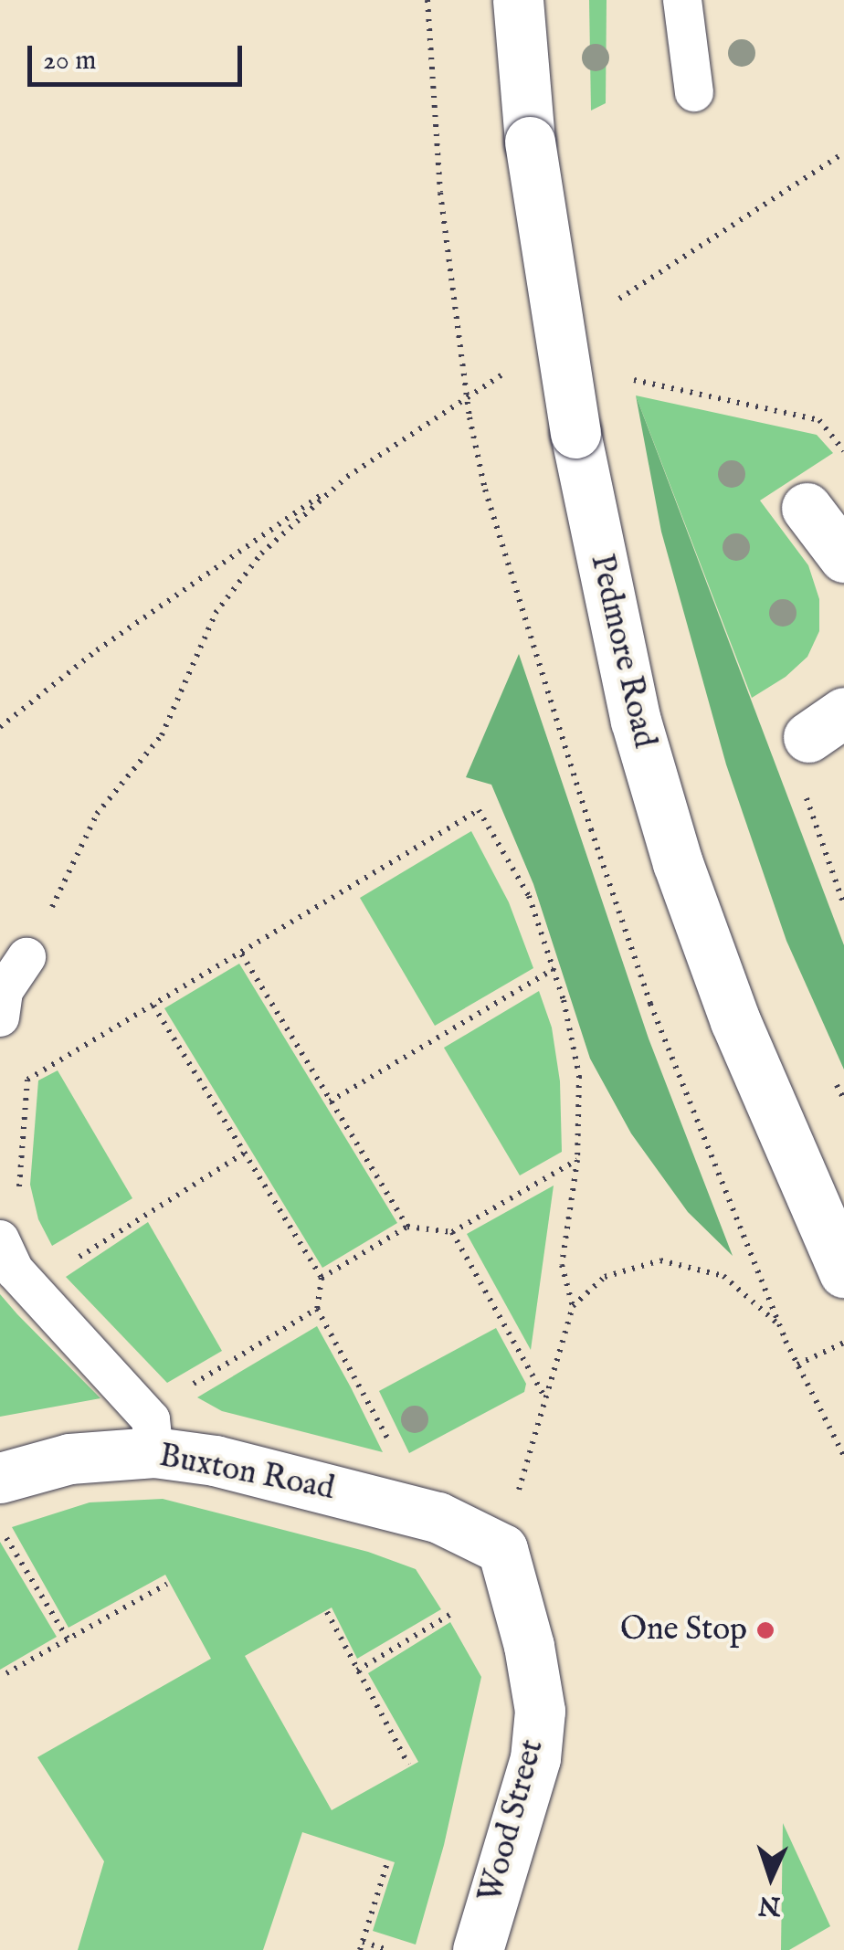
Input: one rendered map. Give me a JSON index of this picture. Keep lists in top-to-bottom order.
{
  "streets": {
    "main road": ["Pedmore Road", "Buxton Road", "Wood Street"]
  },
  "crossings": [
    ["Buxton Road", "Wood Street"]
  ],
  "places": ["One Stop"],
  "scale_bar": "20 m",
  "north": "bottom"
}
